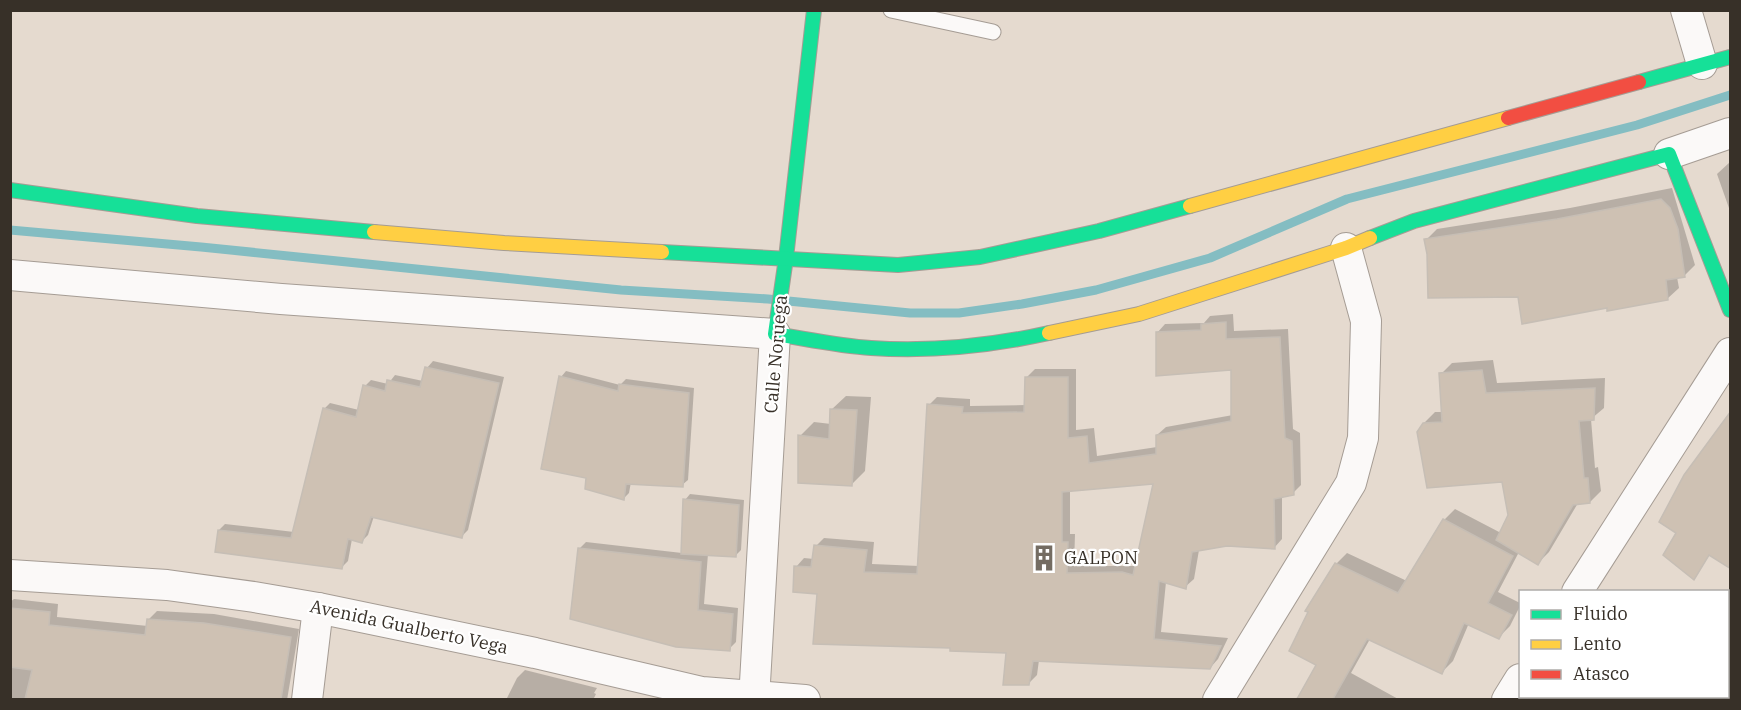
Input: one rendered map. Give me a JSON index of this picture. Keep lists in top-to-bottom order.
{
  "streets": {
    "street": ["Calle Noruega", "Avenida Gualberto Vega"]
  },
  "crossings": [
    ["Calle Noruega", "Avenida Gualberto Vega"]
  ],
  "places": {
    "building": ["GALPON"]
  },
  "legend": ["Fluido", "Lento", "Atasco"]
}
